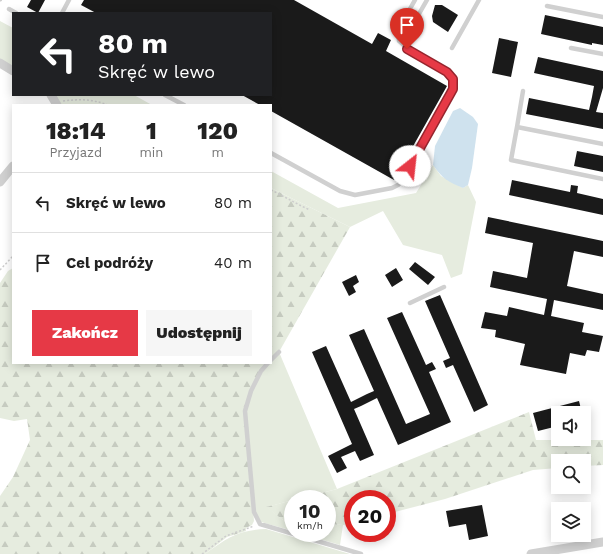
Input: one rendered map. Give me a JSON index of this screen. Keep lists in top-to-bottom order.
{
  "page": {
    "turn": ["80 m", "Skręć w lewo"],
    "eta": [
      "18:14",
      "Przyjazd",
      "1",
      "min",
      "120",
      "m"
    ],
    "list": [
      {
        "name": "Skręć w lewo",
        "value": "80 m"
      },
      {
        "name": "Cel podróży",
        "value": "40 m"
      }
    ],
    "buttons": ["Zakończ", "Udostępnij"],
    "speed": "10 km/h",
    "limit": "20"
  }
}
